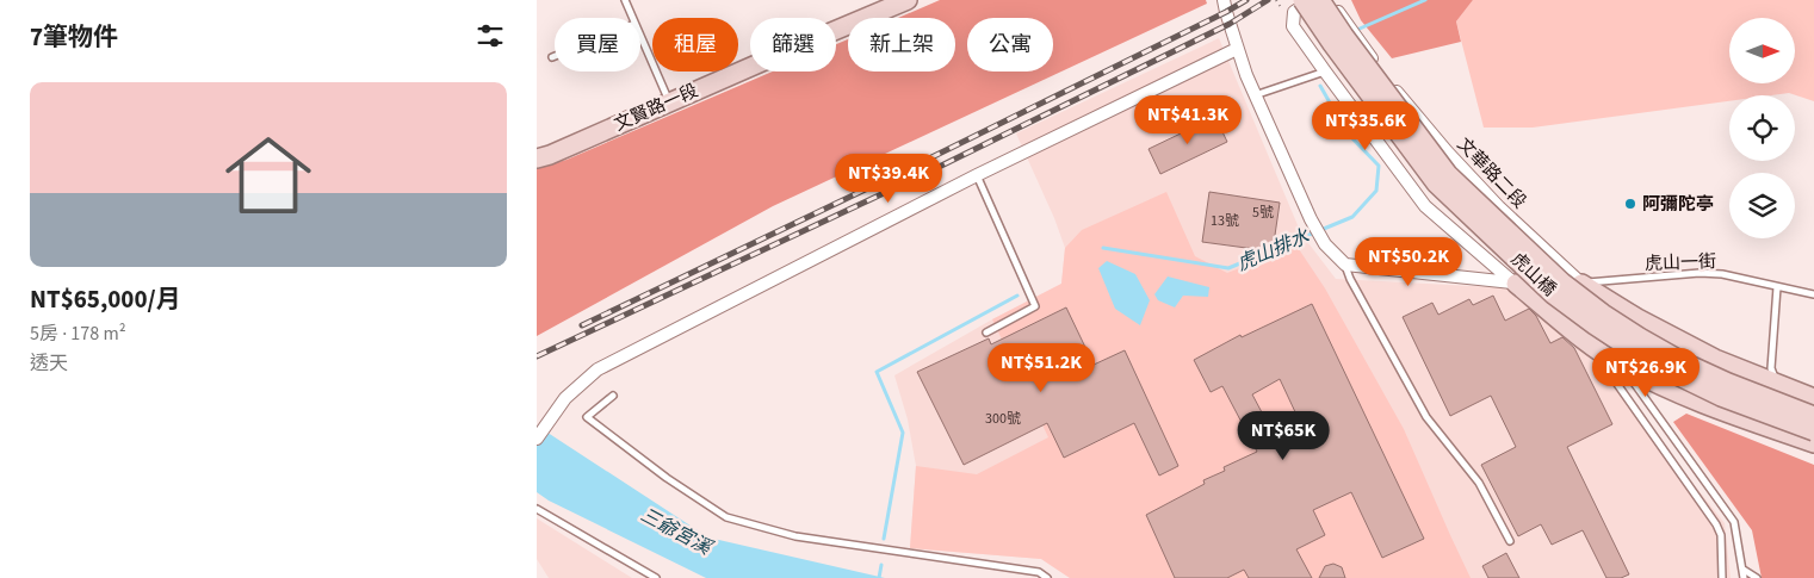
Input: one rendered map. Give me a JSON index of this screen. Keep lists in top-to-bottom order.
{
  "streets": {
    "street": ["文賢路一段", "文華路二段", "虎山橋"],
    "lane": ["虎山一街"]
  },
  "crossings": [
    ["文華路二段", "虎山一街"],
    ["文華路二段", "虎山橋"]
  ],
  "water": ["虎山排水", "三爺宮溪"],
  "places": ["阿彌陀亭"],
  "house_numbers": ["5號", "13號", "300號"],
  "north": "right",
  "page": {
    "heading": "7筆物件",
    "chip": [
      "買屋",
      "租屋",
      "篩選",
      "新上架",
      "公寓"
    ],
    "list": [
      {
        "name": "NT$65,000/月",
        "note": "5房 · 178 m² · 透天"
      }
    ],
    "price": [
      "NT$41.3K",
      "NT$35.6K",
      "NT$39.4K",
      "NT$50.2K",
      "NT$51.2K",
      "NT$26.9K",
      "NT$65K"
    ]
  }
}
